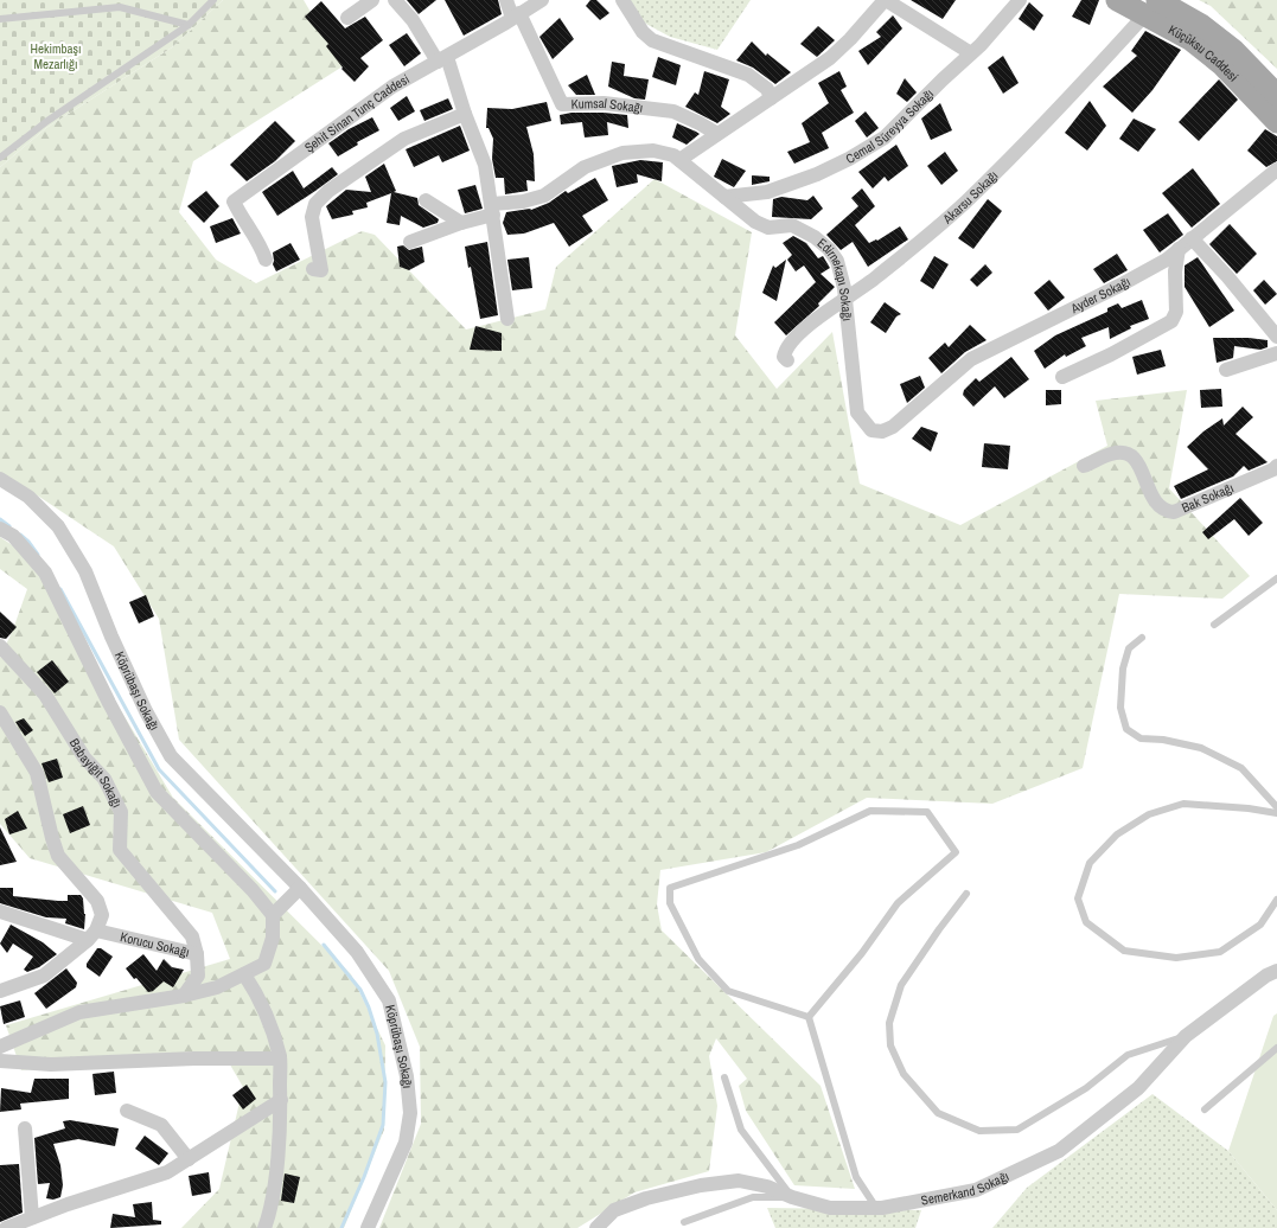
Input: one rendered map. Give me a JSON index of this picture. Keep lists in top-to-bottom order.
{
  "streets": {
    "main road": ["Küçüksu Caddesi"],
    "street": [
      "Kumsal Sokağı",
      "Şehit Sinan Tunç Caddesi",
      "Cemal Süreyya Sokağı",
      "Akarsu Sokağı",
      "Edirnekapı Sokağı",
      "Ayder Sokağı",
      "Bak Sokağı",
      "Köprübaşı Sokağı",
      "Babayiğit Sokağı",
      "Korucu Sokağı",
      "Semerkand Sokağı"
    ]
  },
  "crossings": [
    ["Küçüksu Caddesi", "Akarsu Sokağı"],
    ["Kumsal Sokağı", "Şehit Sinan Tunç Caddesi"],
    ["Cemal Süreyya Sokağı", "Edirnekapı Sokağı"],
    ["Akarsu Sokağı", "Edirnekapı Sokağı"],
    ["Edirnekapı Sokağı", "Ayder Sokağı"],
    ["Babayiğit Sokağı", "Korucu Sokağı"]
  ],
  "parks": ["Hekimbaşı Mezarlığı"]
}
